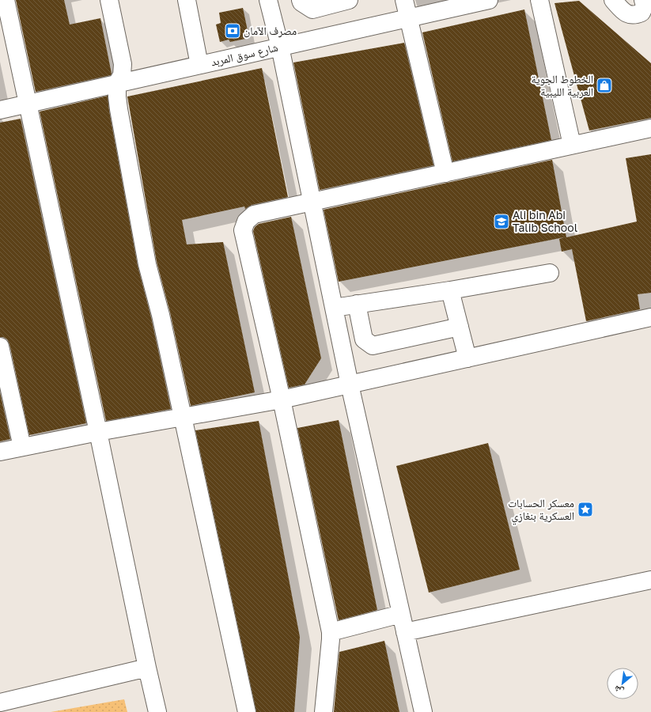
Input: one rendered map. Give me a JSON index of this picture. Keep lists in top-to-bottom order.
{
  "streets": {
    "street": ["شارع سوق المربد"]
  },
  "places": {
    "bank": ["مصرف الآمان"],
    "shop": ["الخطوط الجوية العربية الليبية"],
    "school or university": ["Ali bin Abi Talib School"],
    "place": ["معسكر الحسابات العسكرية بنغازي"]
  },
  "north": "bottom left"
}
